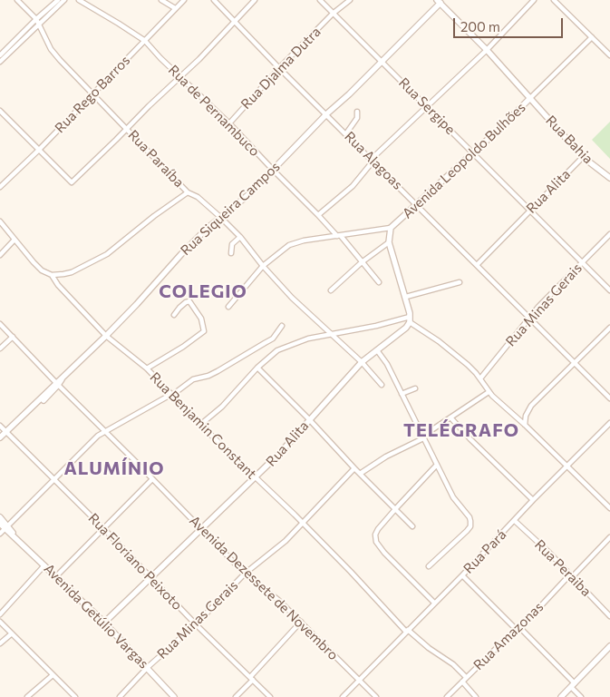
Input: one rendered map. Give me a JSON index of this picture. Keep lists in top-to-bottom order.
{
  "streets": {
    "street": [
      "Rua Djalma Dutra",
      "Rua Rego Barros",
      "Rua Sergipe",
      "Rua de Pernambuco",
      "Rua Bahia",
      "Rua Paraíba",
      "Rua Alagoas",
      "Avenida Leopoldo Bulhões",
      "Rua Alita",
      "Rua Siqueira Campos",
      "Rua Minas Gerais",
      "Rua Benjamin Constant",
      "Rua Pará",
      "Rua Floriano Peixoto",
      "Rua Peraiba",
      "Avenida Dezessete de Novembro",
      "Avenida Getúlio Vargas",
      "Rua Amazonas"
    ]
  },
  "crossings": [
    ["Rua Djalma Dutra", "Rua Sergipe"],
    ["Rua Djalma Dutra", "Rua de Pernambuco"],
    ["Rua Djalma Dutra", "Rua Alagoas"],
    ["Rua Rego Barros", "Rua de Pernambuco"],
    ["Rua Rego Barros", "Rua Paraíba"],
    ["Rua Sergipe", "Avenida Leopoldo Bulhões"],
    ["Rua Sergipe", "Rua Alita"],
    ["Rua Sergipe", "Rua Siqueira Campos"],
    ["Rua Sergipe", "Rua Minas Gerais"],
    ["Rua de Pernambuco", "Rua Siqueira Campos"],
    ["Rua Bahia", "Avenida Leopoldo Bulhões"],
    ["Rua Bahia", "Rua Alita"],
    ["Rua Bahia", "Rua Siqueira Campos"],
    ["Rua Paraíba", "Rua Alita"],
    ["Rua Paraíba", "Rua Siqueira Campos"],
    ["Rua Alagoas", "Avenida Leopoldo Bulhões"],
    ["Rua Alagoas", "Rua Alita"],
    ["Rua Alagoas", "Rua Siqueira Campos"],
    ["Rua Alagoas", "Rua Minas Gerais"],
    ["Rua Alita", "Rua Benjamin Constant"],
    ["Rua Alita", "Rua Floriano Peixoto"],
    ["Rua Alita", "Avenida Dezessete de Novembro"],
    ["Rua Alita", "Avenida Getúlio Vargas"],
    ["Rua Siqueira Campos", "Rua Benjamin Constant"],
    ["Rua Siqueira Campos", "Rua Floriano Peixoto"],
    ["Rua Siqueira Campos", "Avenida Dezessete de Novembro"],
    ["Rua Minas Gerais", "Rua Benjamin Constant"],
    ["Rua Minas Gerais", "Rua Floriano Peixoto"],
    ["Rua Minas Gerais", "Avenida Dezessete de Novembro"],
    ["Rua Minas Gerais", "Avenida Getúlio Vargas"],
    ["Rua Benjamin Constant", "Rua Pará"],
    ["Rua Benjamin Constant", "Rua Amazonas"],
    ["Rua Pará", "Rua Peraiba"],
    ["Rua Pará", "Avenida Dezessete de Novembro"],
    ["Rua Peraiba", "Rua Amazonas"]
  ],
  "districts": ["COLEGIO", "TELÉGRAFO", "ALUMÍNIO"],
  "scale_bar": "200 m"
}
